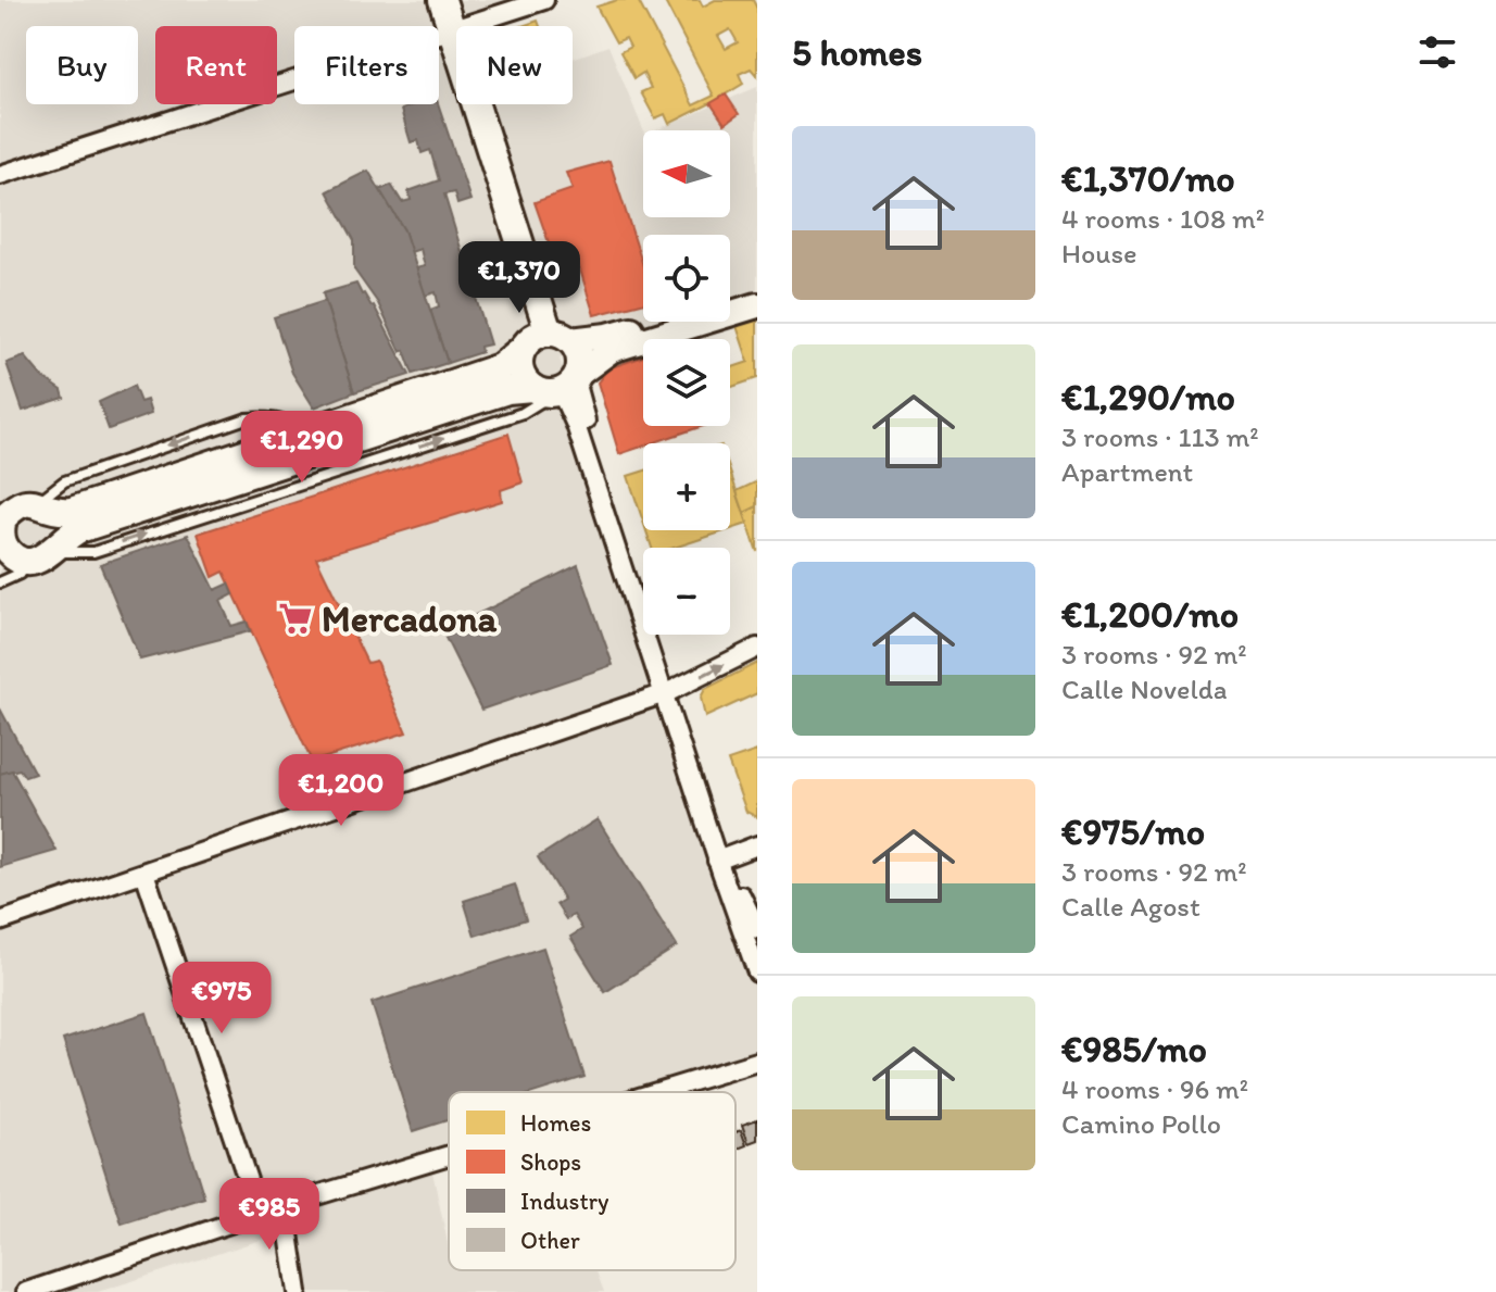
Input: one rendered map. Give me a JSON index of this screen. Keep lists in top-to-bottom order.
{
  "places": {
    "supermarket": ["Mercadona"]
  },
  "legend": [
    "Homes",
    "Shops",
    "Industry",
    "Other"
  ],
  "north": "left",
  "page": {
    "heading": "5 homes",
    "chip": [
      "Buy",
      "Rent",
      "Filters",
      "New"
    ],
    "list": [
      {
        "name": "€1,370/mo",
        "note": "4 rooms · 108 m² · House"
      },
      {
        "name": "€1,290/mo",
        "note": "3 rooms · 113 m² · Apartment"
      },
      {
        "name": "€1,200/mo",
        "note": "3 rooms · 92 m² · Calle Novelda"
      },
      {
        "name": "€975/mo",
        "note": "3 rooms · 92 m² · Calle Agost"
      },
      {
        "name": "€985/mo",
        "note": "4 rooms · 96 m² · Camino Pollo"
      }
    ],
    "map_buttons": ["+", "−"],
    "price": [
      "€1,370",
      "€1,290",
      "€1,200",
      "€975",
      "€985"
    ]
  }
}
